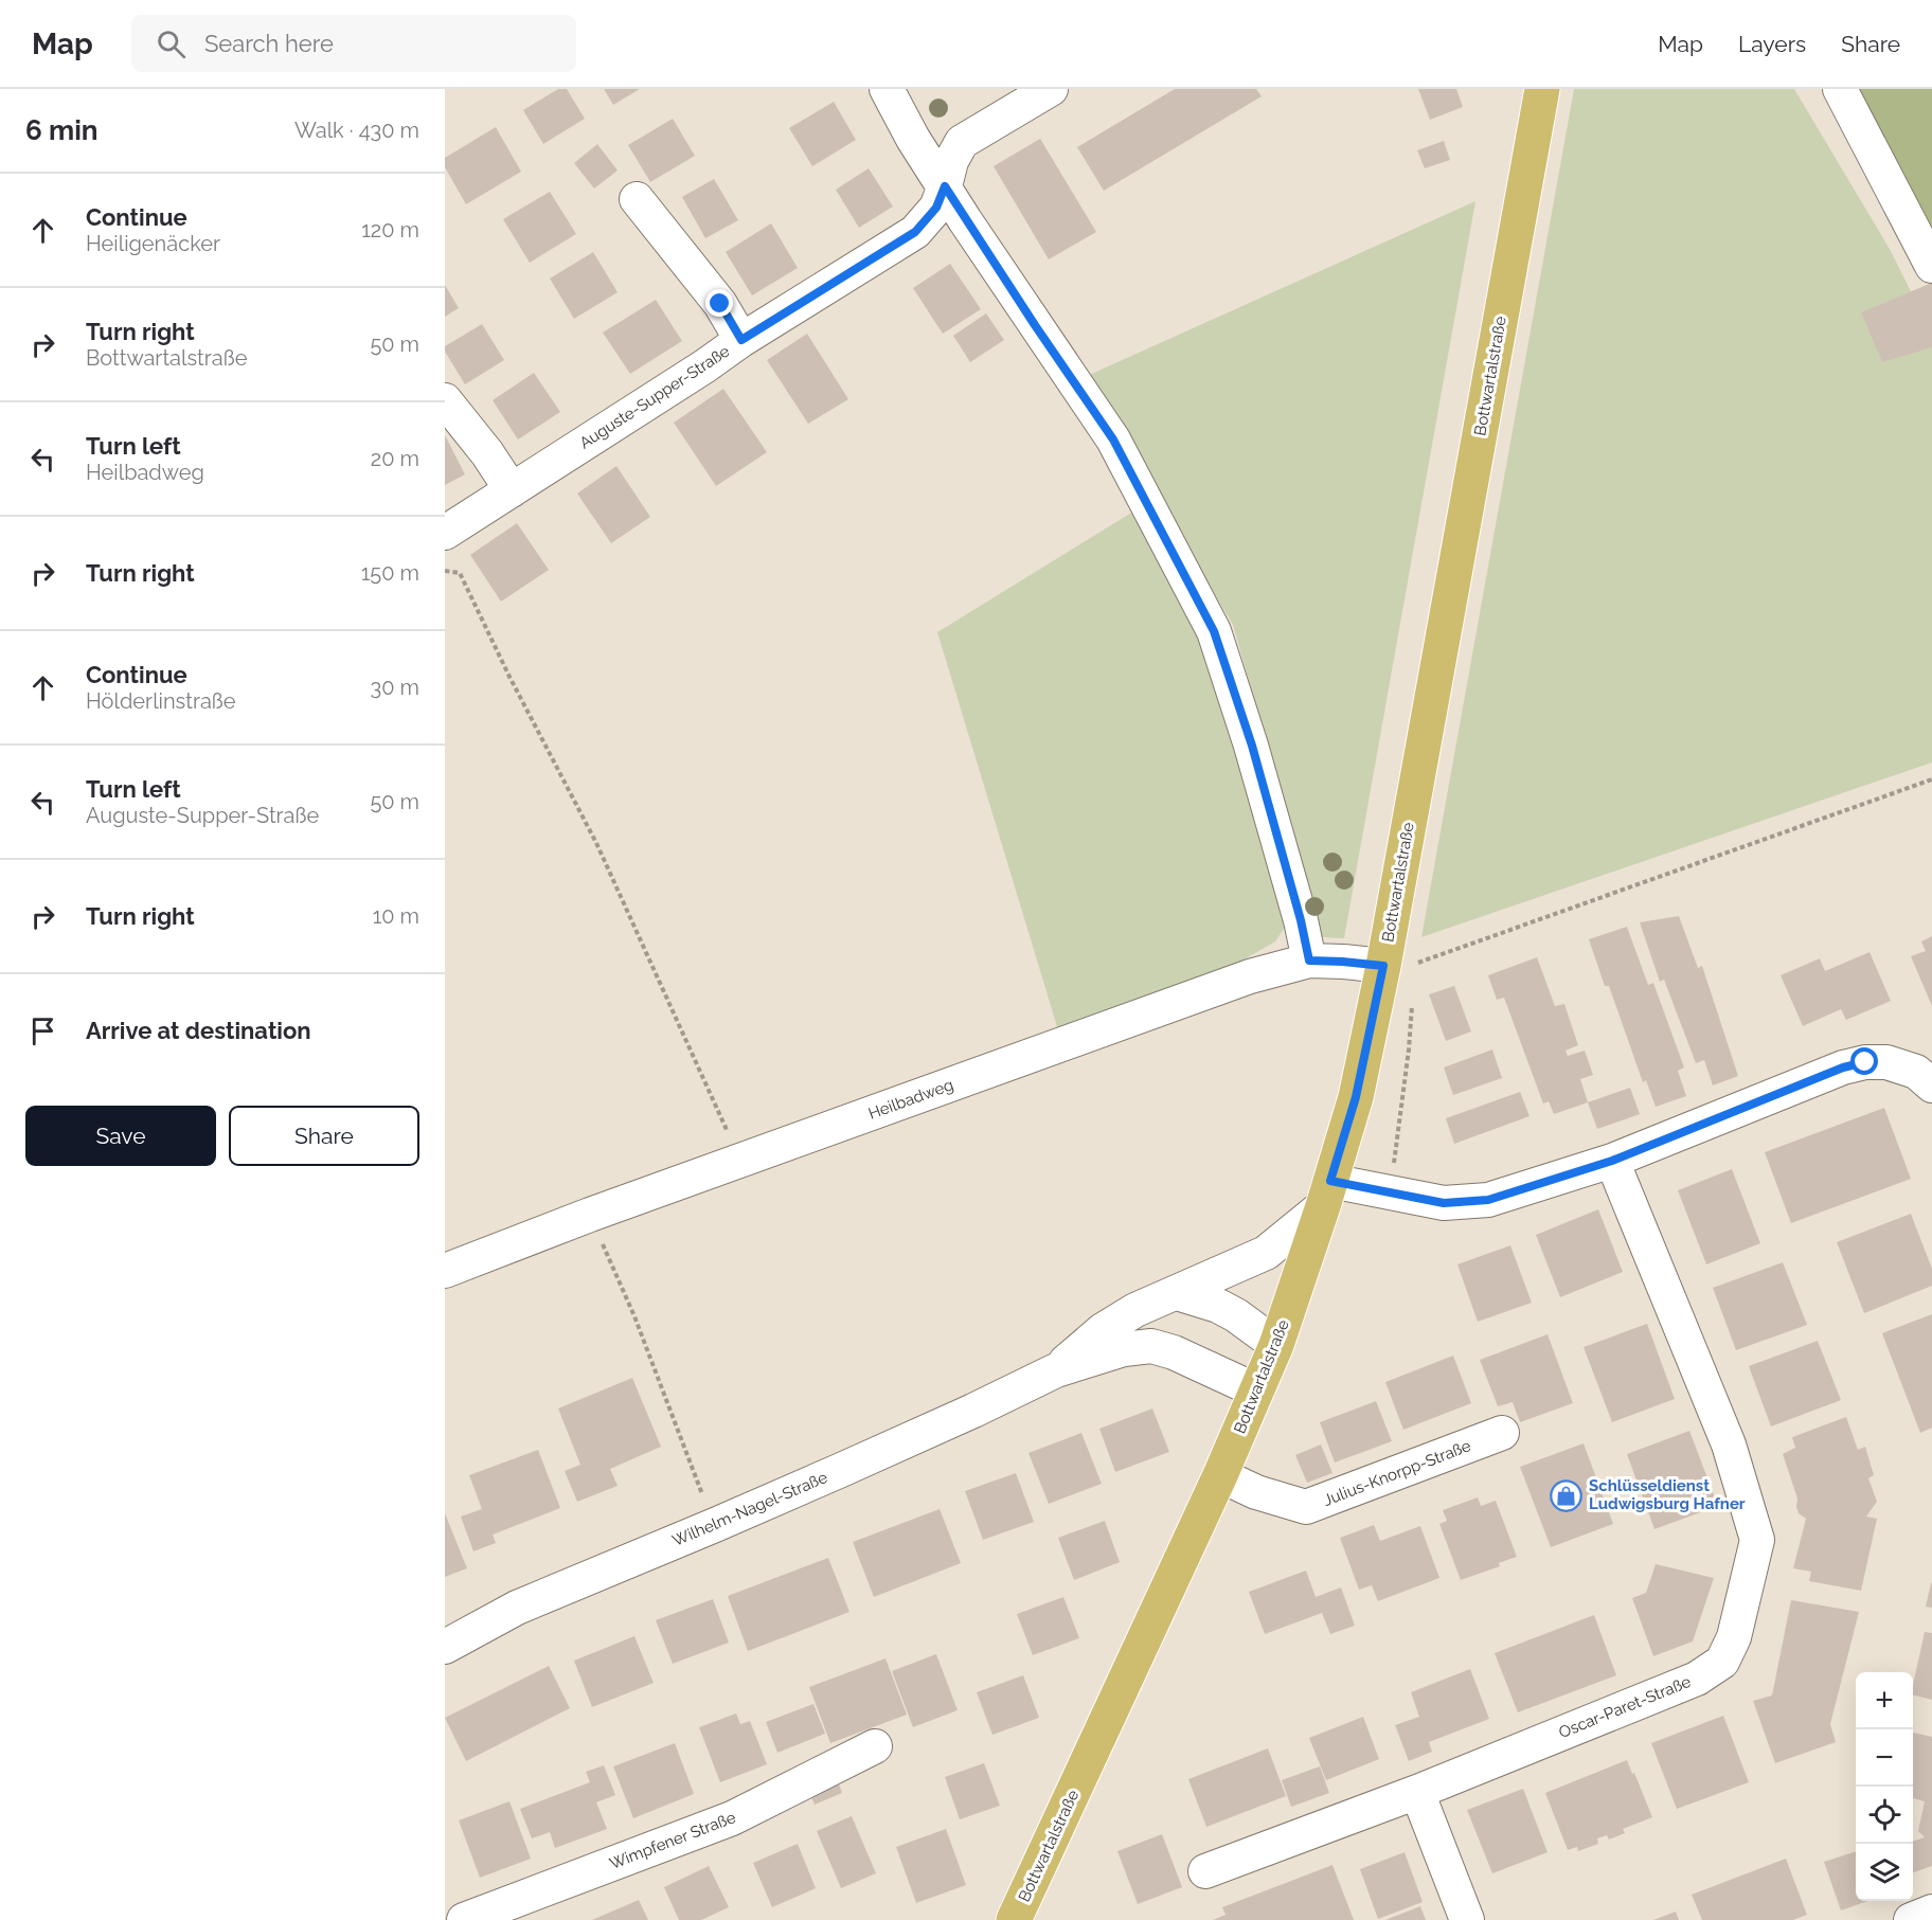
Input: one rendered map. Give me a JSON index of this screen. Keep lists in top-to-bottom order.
{
  "streets": {
    "main road": ["Bottwartalstraße"],
    "street": [
      "Auguste-Supper-Straße",
      "Heilbadweg",
      "Julius-Knorpp-Straße",
      "Wilhelm-Nagel-Straße",
      "Oscar-Paret-Straße",
      "Wimpfener Straße"
    ]
  },
  "crossings": [
    ["Bottwartalstraße", "Heilbadweg"],
    ["Bottwartalstraße", "Julius-Knorpp-Straße"],
    ["Bottwartalstraße", "Wilhelm-Nagel-Straße"]
  ],
  "places": {
    "shop": ["Schlüsseldienst Ludwigsburg Hafner"]
  },
  "page": {
    "header": "Map",
    "search": "Search here",
    "nav": ["Map", "Layers", "Share"],
    "heading": ["6 min", "Walk · 430 m"],
    "list": [
      ["Continue", "Heiligenäcker", "120 m"],
      ["Turn right", "Bottwartalstraße", "50 m"],
      ["Turn left", "Heilbadweg", "20 m"],
      ["Turn right", "150 m"],
      ["Continue", "Hölderlinstraße", "30 m"],
      ["Turn left", "Auguste-Supper-Straße", "50 m"],
      ["Turn right", "10 m"],
      "Arrive at destination"
    ],
    "buttons": ["Save", "Share"],
    "map_buttons": ["+", "−"]
  }
}
